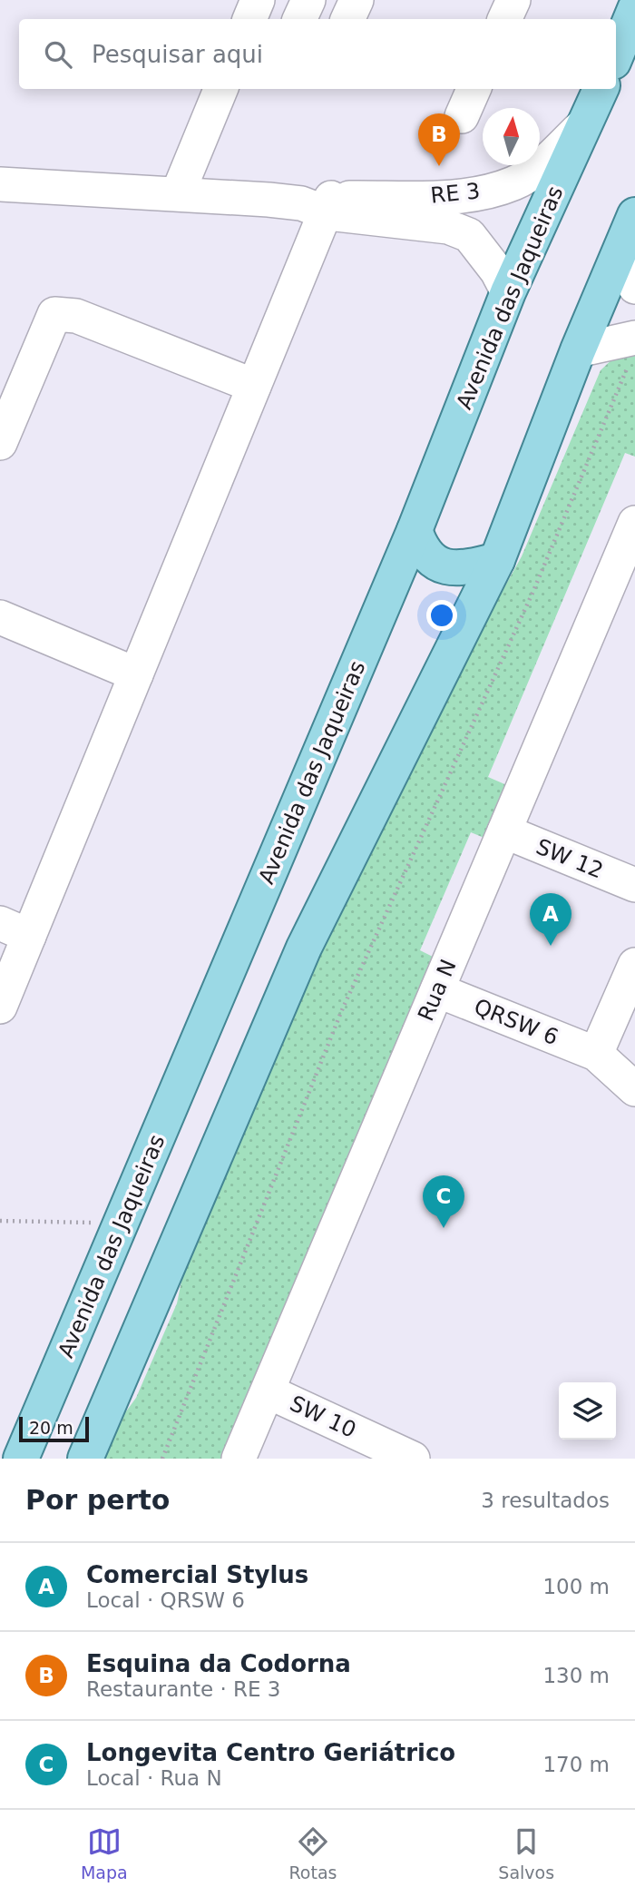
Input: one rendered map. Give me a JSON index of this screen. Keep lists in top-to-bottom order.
{
  "streets": {
    "main road": ["Avenida das Jaqueiras"],
    "street": [
      "RE 3",
      "SW 12",
      "Rua N",
      "QRSW 6",
      "SW 10"
    ]
  },
  "crossings": [
    ["RE 3", "Avenida das Jaqueiras"],
    ["SW 12", "Rua N"],
    ["Rua N", "QRSW 6"],
    ["Rua N", "SW 10"]
  ],
  "scale_bar": "20 m",
  "north": "top",
  "page": {
    "search": "Pesquisar aqui",
    "pins": ["B", "A", "C"],
    "scale": "20 m",
    "heading": ["Por perto", "3 resultados"],
    "list": [
      {
        "mark": "A",
        "name": "Comercial Stylus",
        "note": "Local · QRSW 6",
        "value": "100 m"
      },
      {
        "mark": "B",
        "name": "Esquina da Codorna",
        "note": "Restaurante · RE 3",
        "value": "130 m"
      },
      {
        "mark": "C",
        "name": "Longevita Centro Geriátrico",
        "note": "Local · Rua N",
        "value": "170 m"
      }
    ],
    "nav": ["Mapa", "Rotas", "Salvos"]
  }
}
